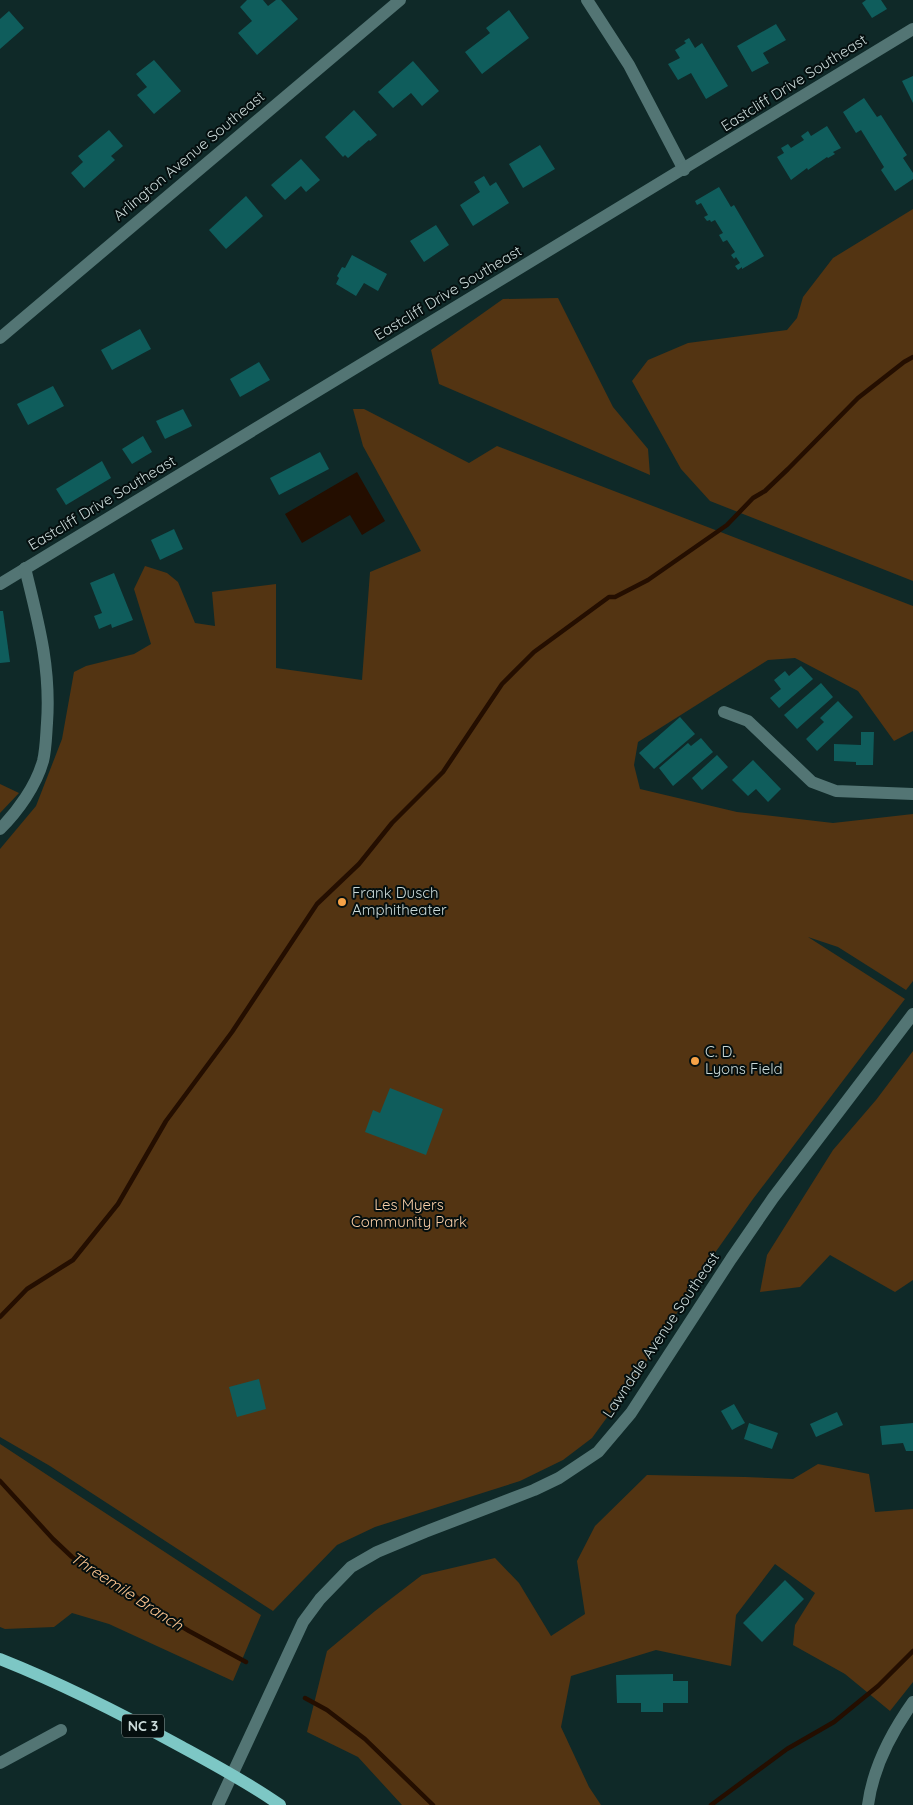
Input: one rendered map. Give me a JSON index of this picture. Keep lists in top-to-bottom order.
{
  "streets": {
    "main road": ["NC 3"],
    "street": ["Eastcliff Drive Southeast", "Arlington Avenue Southeast", "Lawndale Avenue Southeast"]
  },
  "crossings": [
    ["Lawndale Avenue Southeast", "NC 3"]
  ],
  "water": ["Threemile Branch"],
  "parks": ["Les Myers Community Park"],
  "places": ["Frank Dusch Amphitheater", "C. D. Lyons Field"]
}
